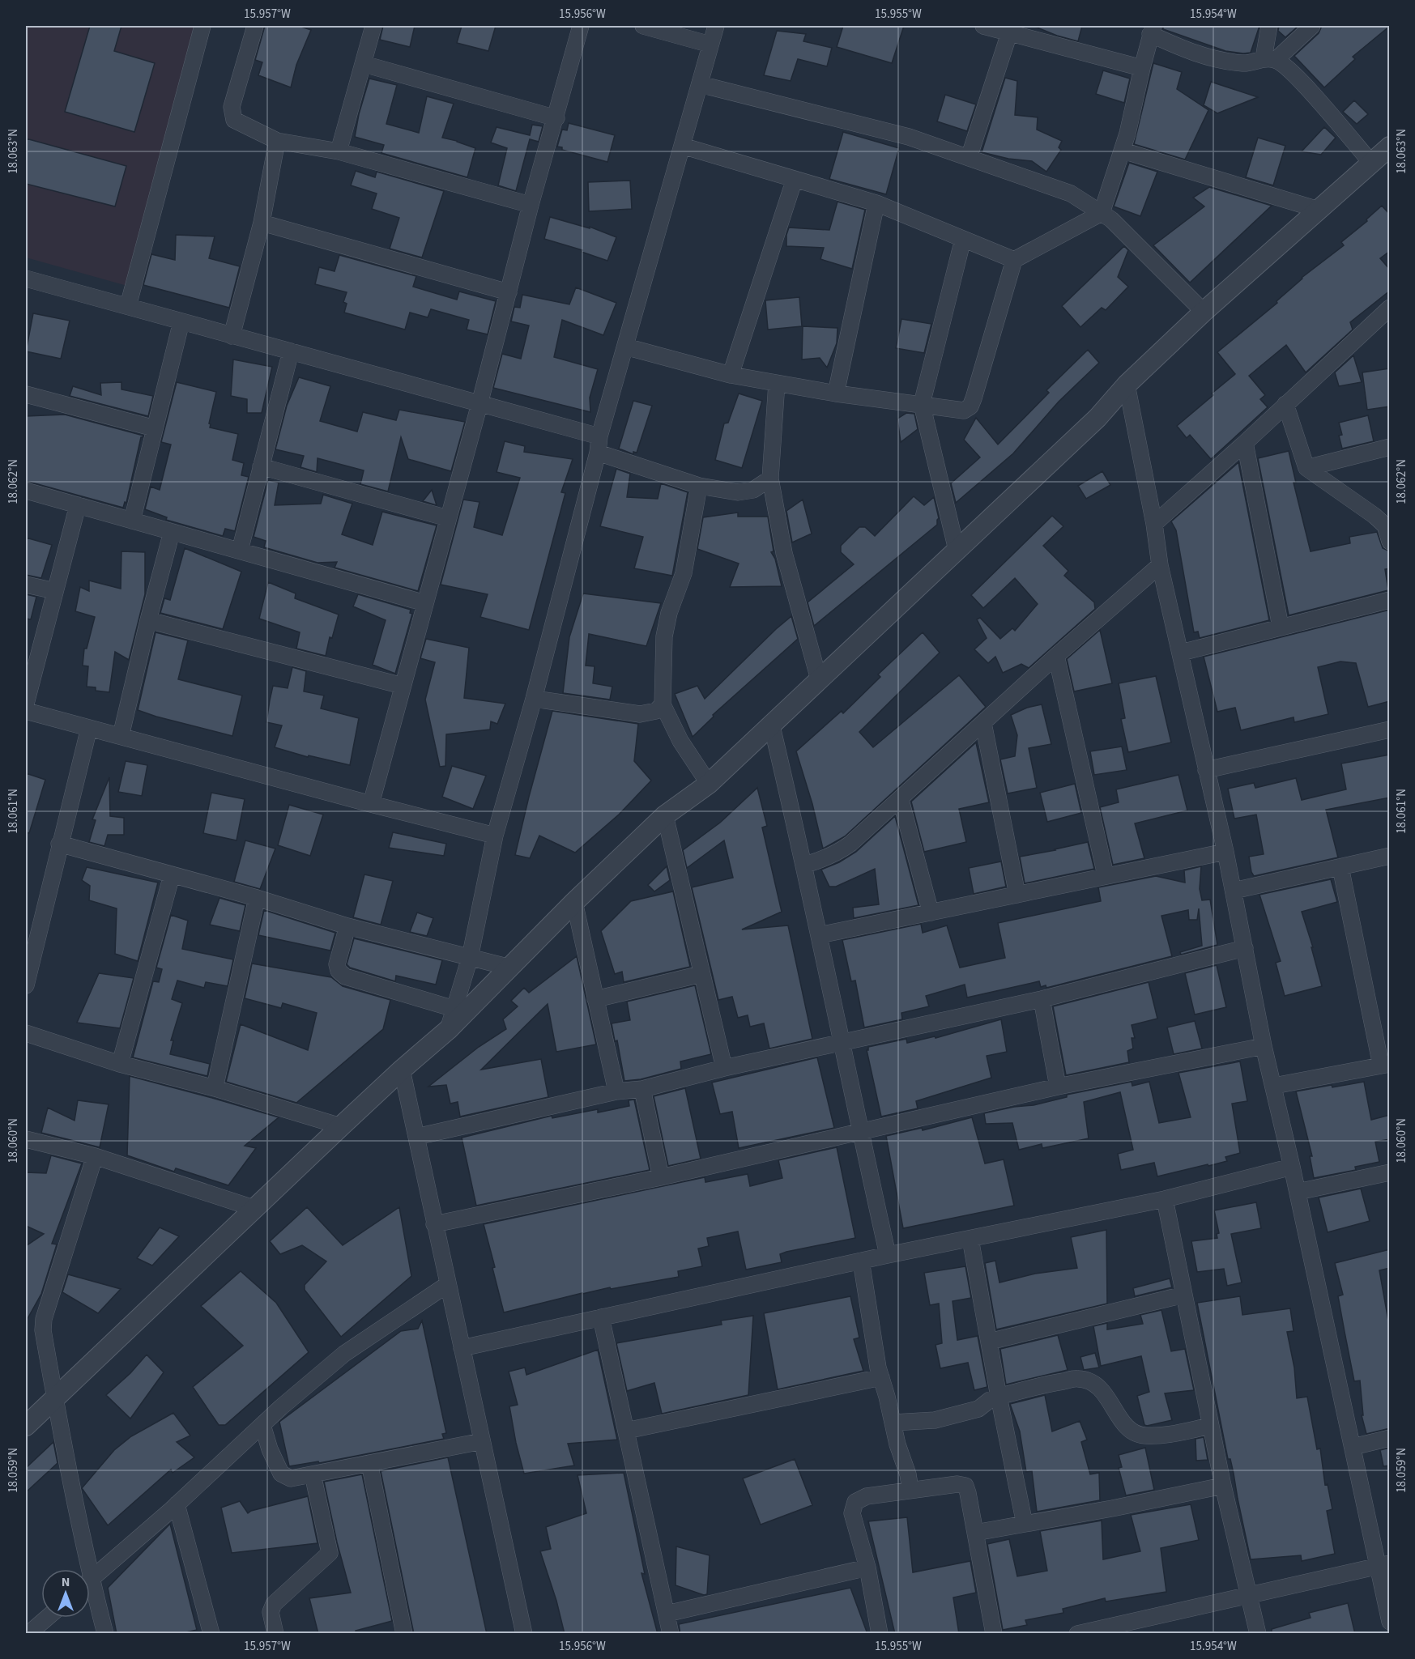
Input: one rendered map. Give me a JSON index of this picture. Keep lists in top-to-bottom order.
{
  "north": "top",
  "coordinates": [
    "15.957°W",
    "15.956°W",
    "15.955°W",
    "15.954°W",
    "18.063°N",
    "18.062°N",
    "18.061°N",
    "18.060°N",
    "18.059°N"
  ]
}
